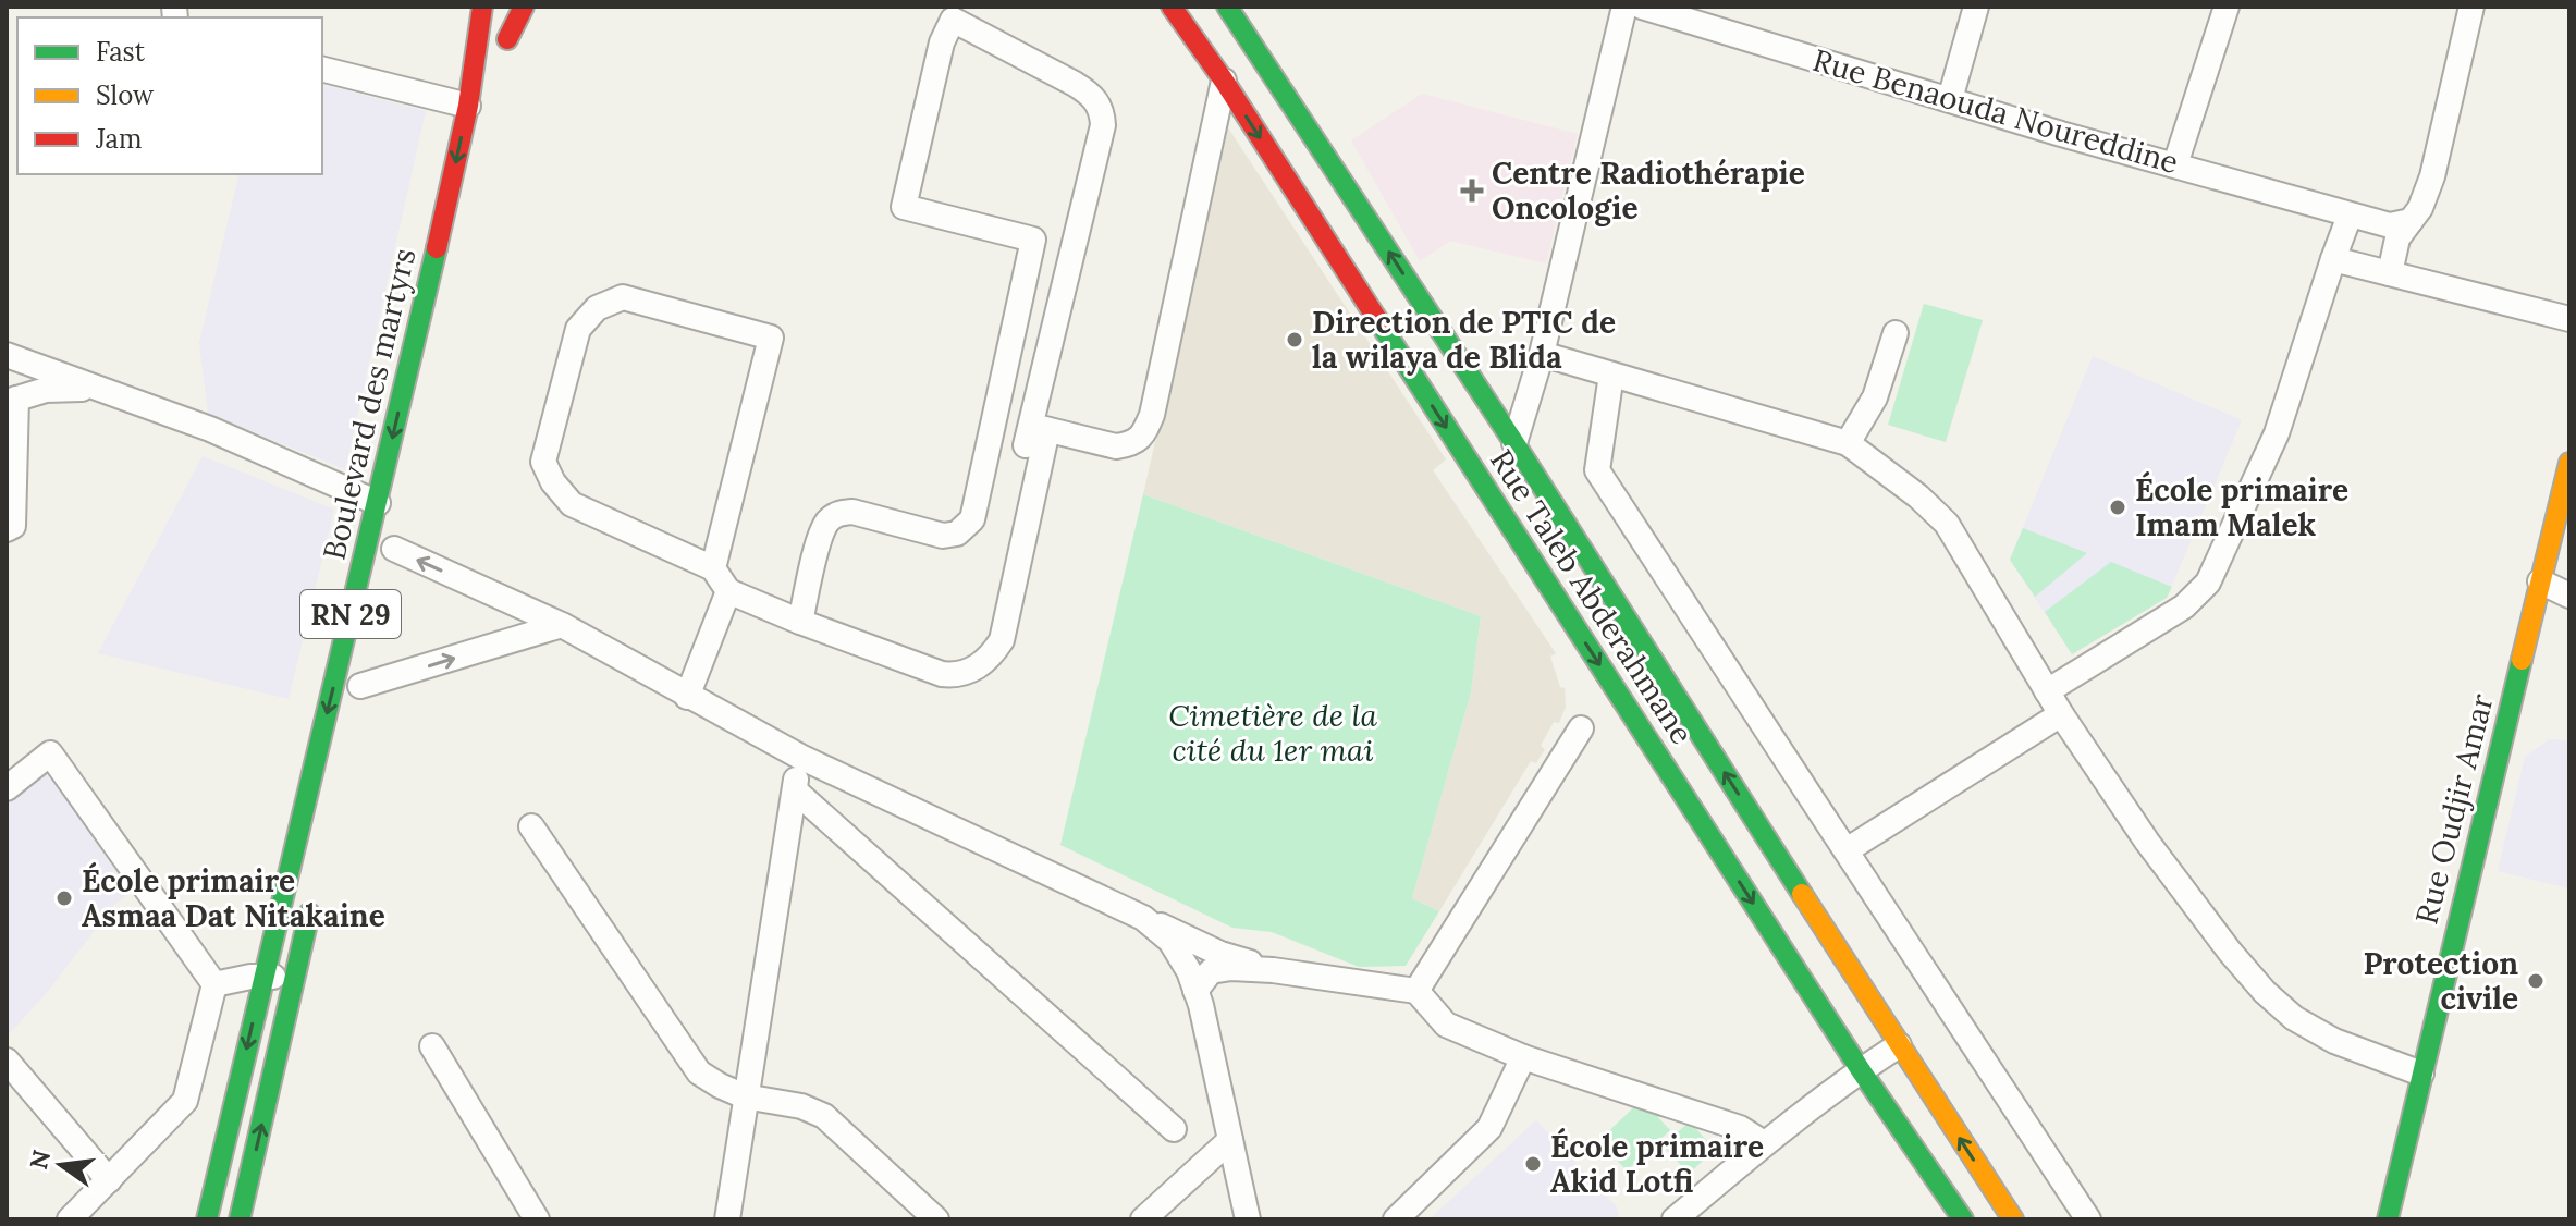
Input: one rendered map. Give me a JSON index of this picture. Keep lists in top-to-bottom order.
{
  "streets": {
    "main road": [
      "Boulevard des martyrs",
      "Rue Taleb Abderahmane",
      "RN 29",
      "Rue Oudjir Amar"
    ],
    "street": ["Rue Benaouda Noureddine"]
  },
  "one_way": ["Boulevard des martyrs"],
  "parks": ["Cimetière de la cité du 1er mai"],
  "places": {
    "health": ["Centre Radiothérapie Oncologie"],
    "other": [
      "Direction de PTIC de la wilaya de Blida",
      "École primaire Imam Malek",
      "École primaire Asmaa Dat Nitakaine",
      "Protection civile",
      "École primaire Akid Lotfi"
    ]
  },
  "legend": ["Fast", "Slow", "Jam"],
  "north": "left"
}
